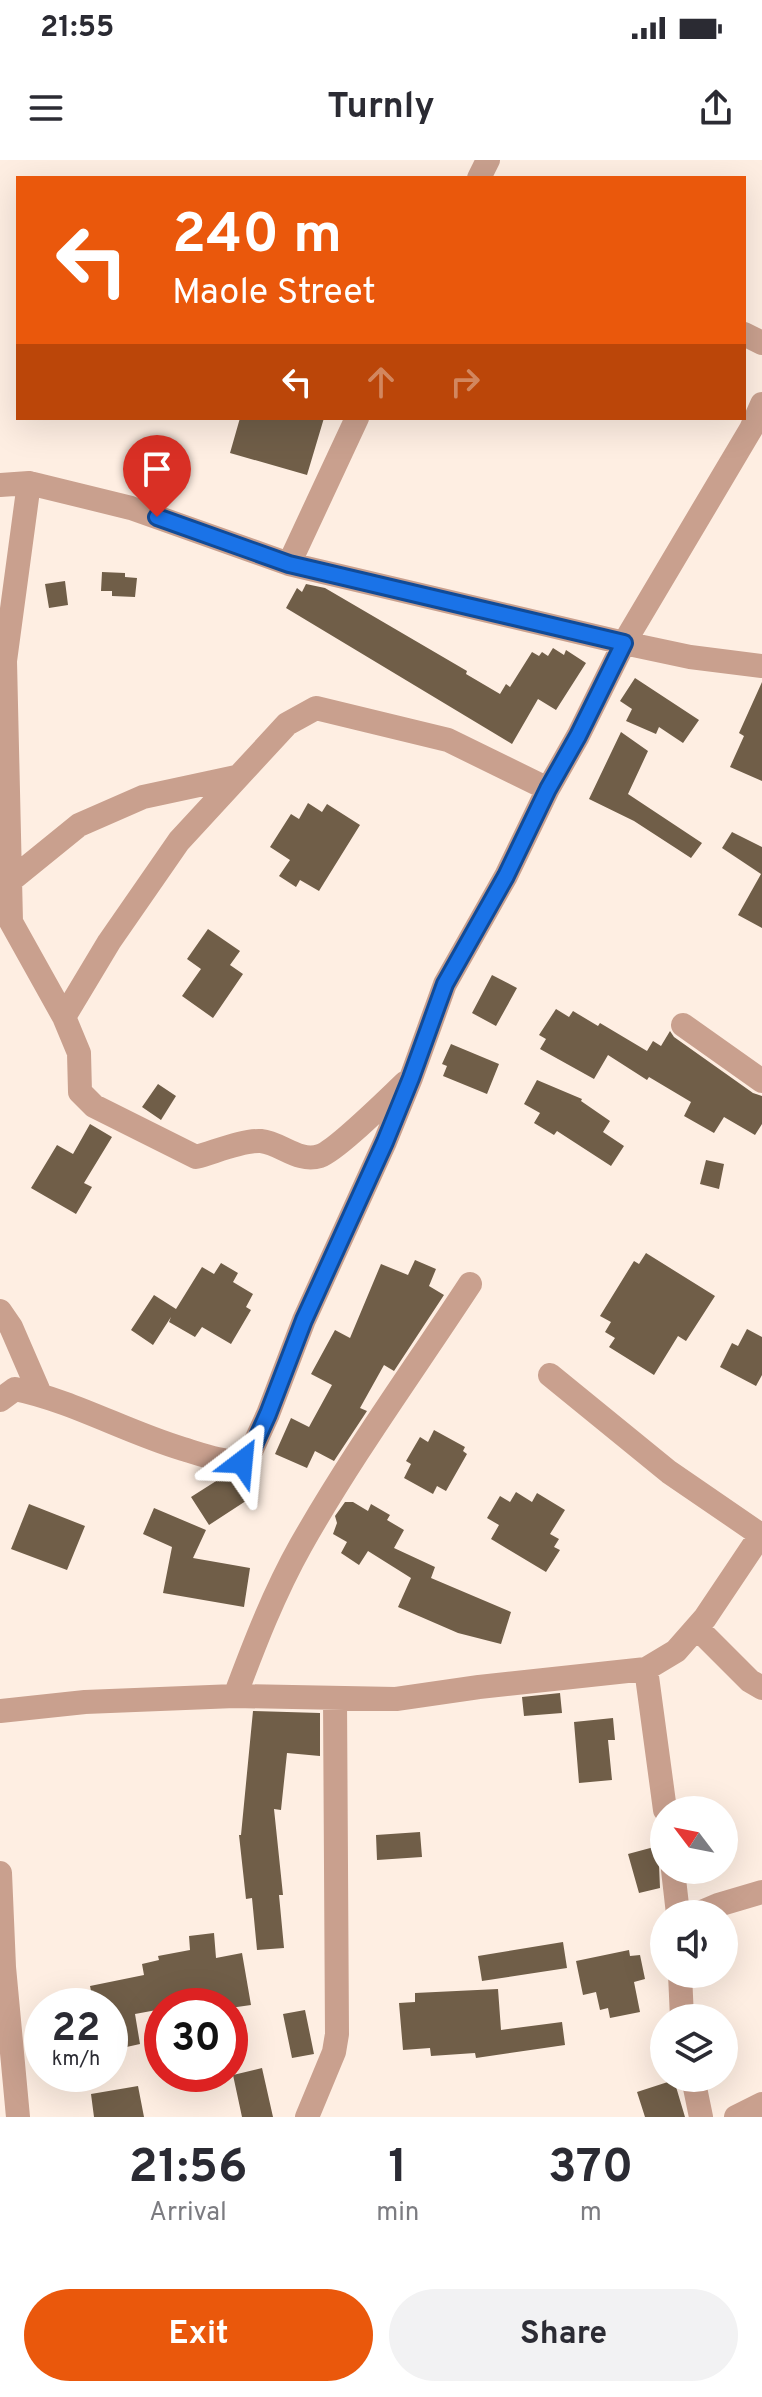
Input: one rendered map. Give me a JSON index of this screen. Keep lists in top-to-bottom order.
{
  "north": "top left",
  "page": {
    "status": "21:55",
    "header": "Turnly",
    "turn": ["240 m", "Maole Street"],
    "speed": "22 km/h",
    "limit": "30",
    "eta": [
      "21:56",
      "Arrival",
      "1",
      "min",
      "370",
      "m"
    ],
    "buttons": ["Exit", "Share"]
  }
}
